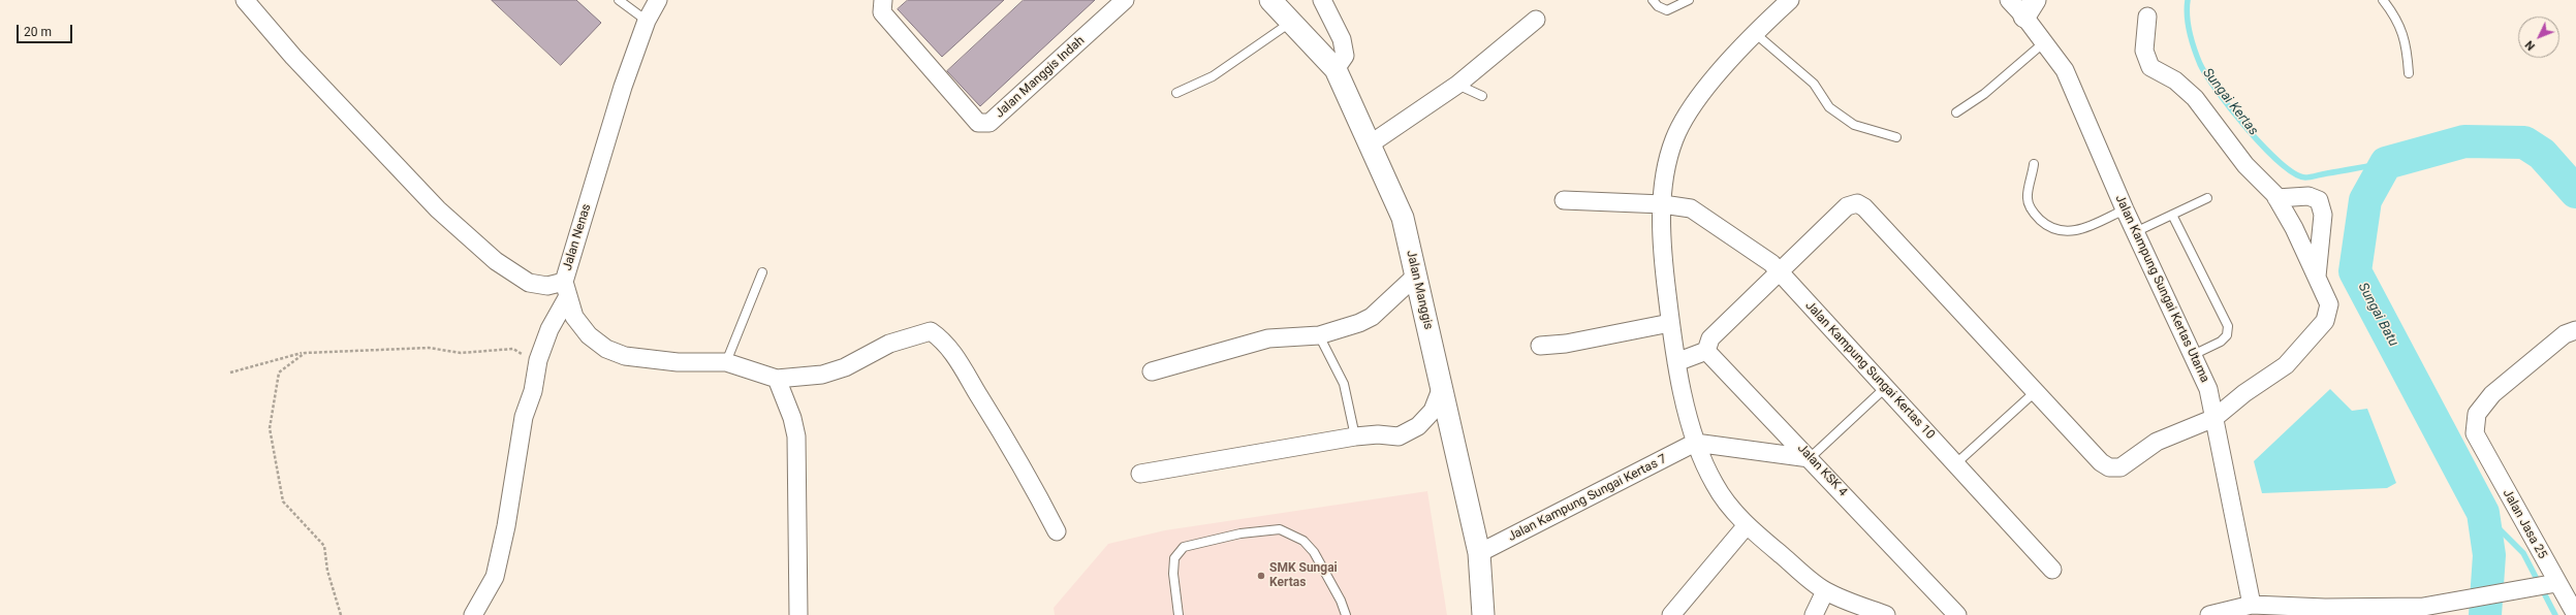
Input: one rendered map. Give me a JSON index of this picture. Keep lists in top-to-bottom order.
{
  "streets": {
    "street": [
      "Jalan Manggis Indah",
      "Jalan Nenas",
      "Jalan Kampung Sungai Kertas Utama",
      "Jalan Manggis",
      "Jalan Kampung Sungai Kertas 10",
      "Jalan KSK 4",
      "Jalan Kampung Sungai Kertas 7",
      "Jalan Jasa 25"
    ]
  },
  "crossings": [
    ["Jalan Manggis", "Jalan Kampung Sungai Kertas 7"]
  ],
  "water": ["Sungai Kertas", "Sungai Batu"],
  "places": ["SMK Sungai Kertas"],
  "scale_bar": "20 m",
  "north": "bottom left"
}
